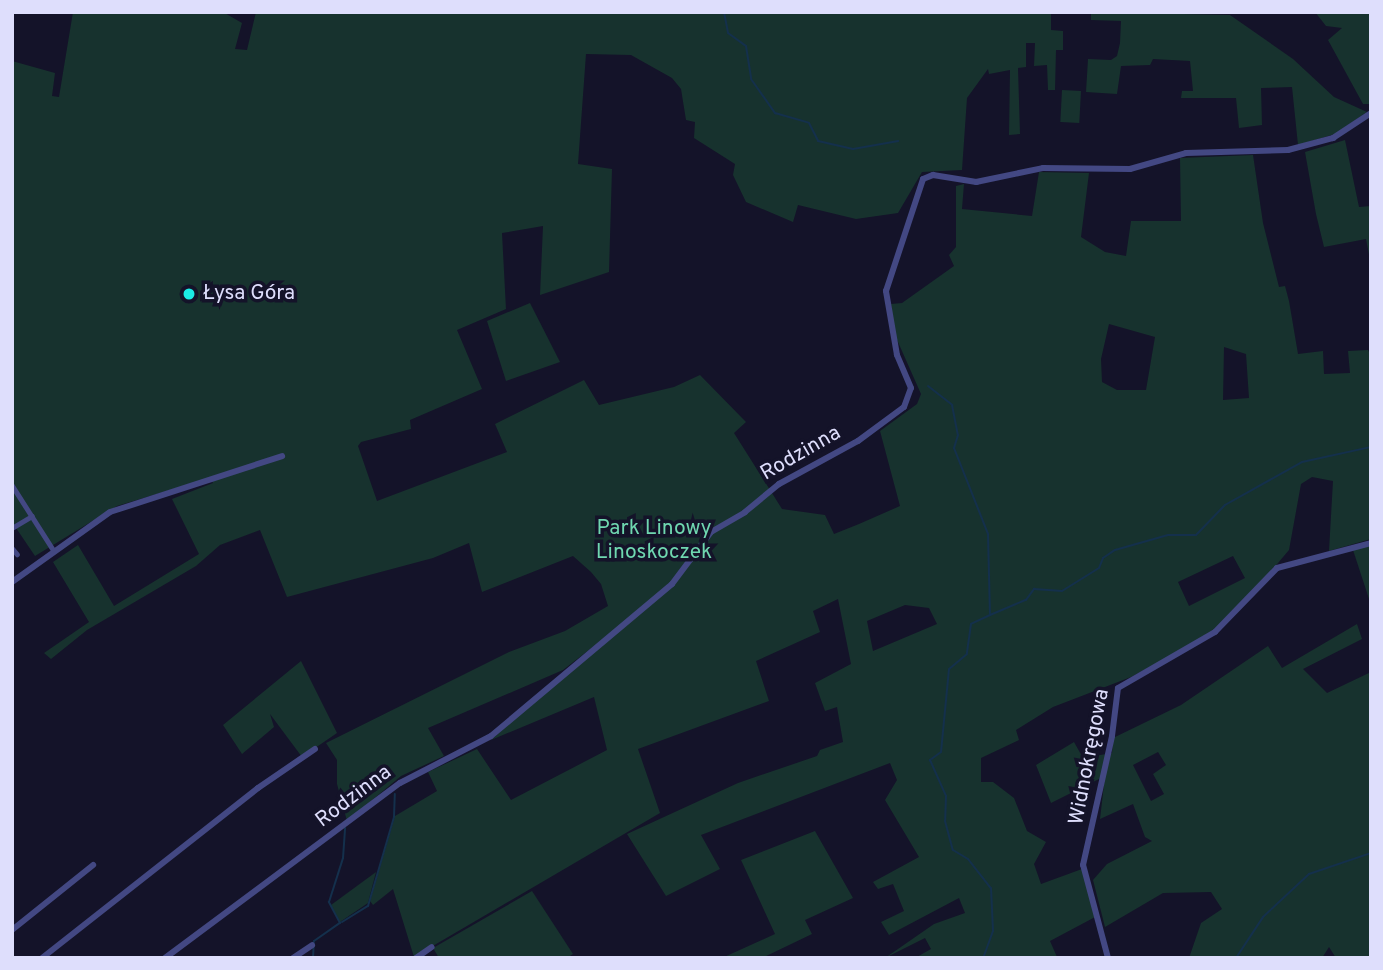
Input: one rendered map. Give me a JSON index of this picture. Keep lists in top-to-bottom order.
{
  "streets": {
    "street": ["Rodzinna", "Widnokręgowa"]
  },
  "parks": ["Park Linowy Linoskoczek"],
  "places": ["Łysa Góra"]
}
